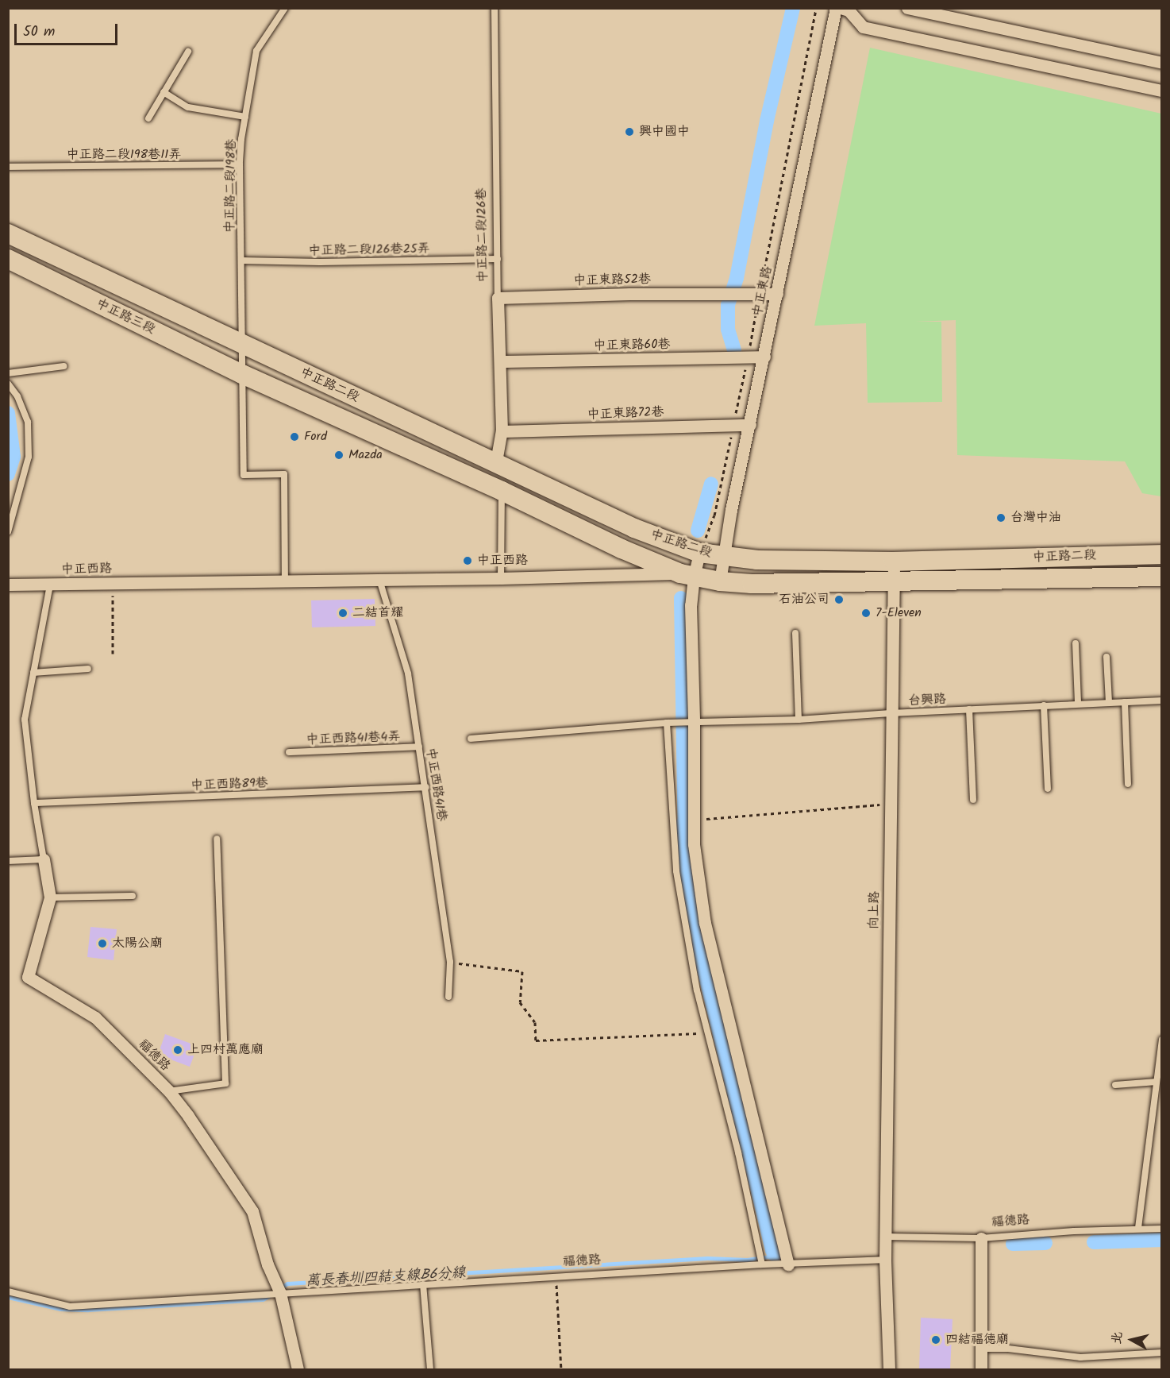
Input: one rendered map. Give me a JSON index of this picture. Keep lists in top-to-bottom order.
{
  "streets": {
    "main road": ["中正路三段", "中正路二段"],
    "street": [
      "中正路二段126巷",
      "中正東路52巷",
      "中正東路",
      "中正東路60巷",
      "中正東路72巷",
      "中正西路",
      "向上路",
      "福德路"
    ],
    "lane": [
      "中正路二段198巷11弄",
      "中正路二段198巷",
      "中正路二段126巷25弄",
      "台興路",
      "中正西路41巷4弄",
      "中正西路89巷",
      "中正西路41巷"
    ]
  },
  "crossings": [
    ["中正路二段198巷11弄", "中正路二段198巷"],
    ["中正路二段198巷", "中正路二段126巷25弄"],
    ["中正路二段198巷", "中正路三段"],
    ["中正路二段198巷", "中正路二段"],
    ["中正路二段198巷", "中正西路"],
    ["中正路二段126巷", "中正路二段126巷25弄"],
    ["中正路二段126巷", "中正東路52巷"],
    ["中正路二段126巷", "中正東路60巷"],
    ["中正路二段126巷", "中正路二段"],
    ["中正路二段126巷", "中正東路72巷"],
    ["中正東路52巷", "中正東路"],
    ["中正東路", "中正東路60巷"],
    ["中正東路", "中正路二段"],
    ["中正東路", "中正東路72巷"],
    ["中正路三段", "中正路二段"],
    ["中正路二段", "中正西路"],
    ["中正路二段", "向上路"],
    ["中正西路", "中正西路41巷"],
    ["台興路", "向上路"],
    ["中正西路41巷4弄", "中正西路41巷"],
    ["中正西路89巷", "中正西路41巷"],
    ["向上路", "福德路"]
  ],
  "water": ["萬長春圳四結支線B6分線"],
  "places": [
    "興中國中",
    "Ford",
    "Mazda",
    "台灣中油",
    "中正西路",
    "石油公司",
    "二結首耀",
    "7-Eleven",
    "太陽公廟",
    "上四村萬應廟",
    "四結福德廟"
  ],
  "scale_bar": "50 m",
  "north": "left"
}
